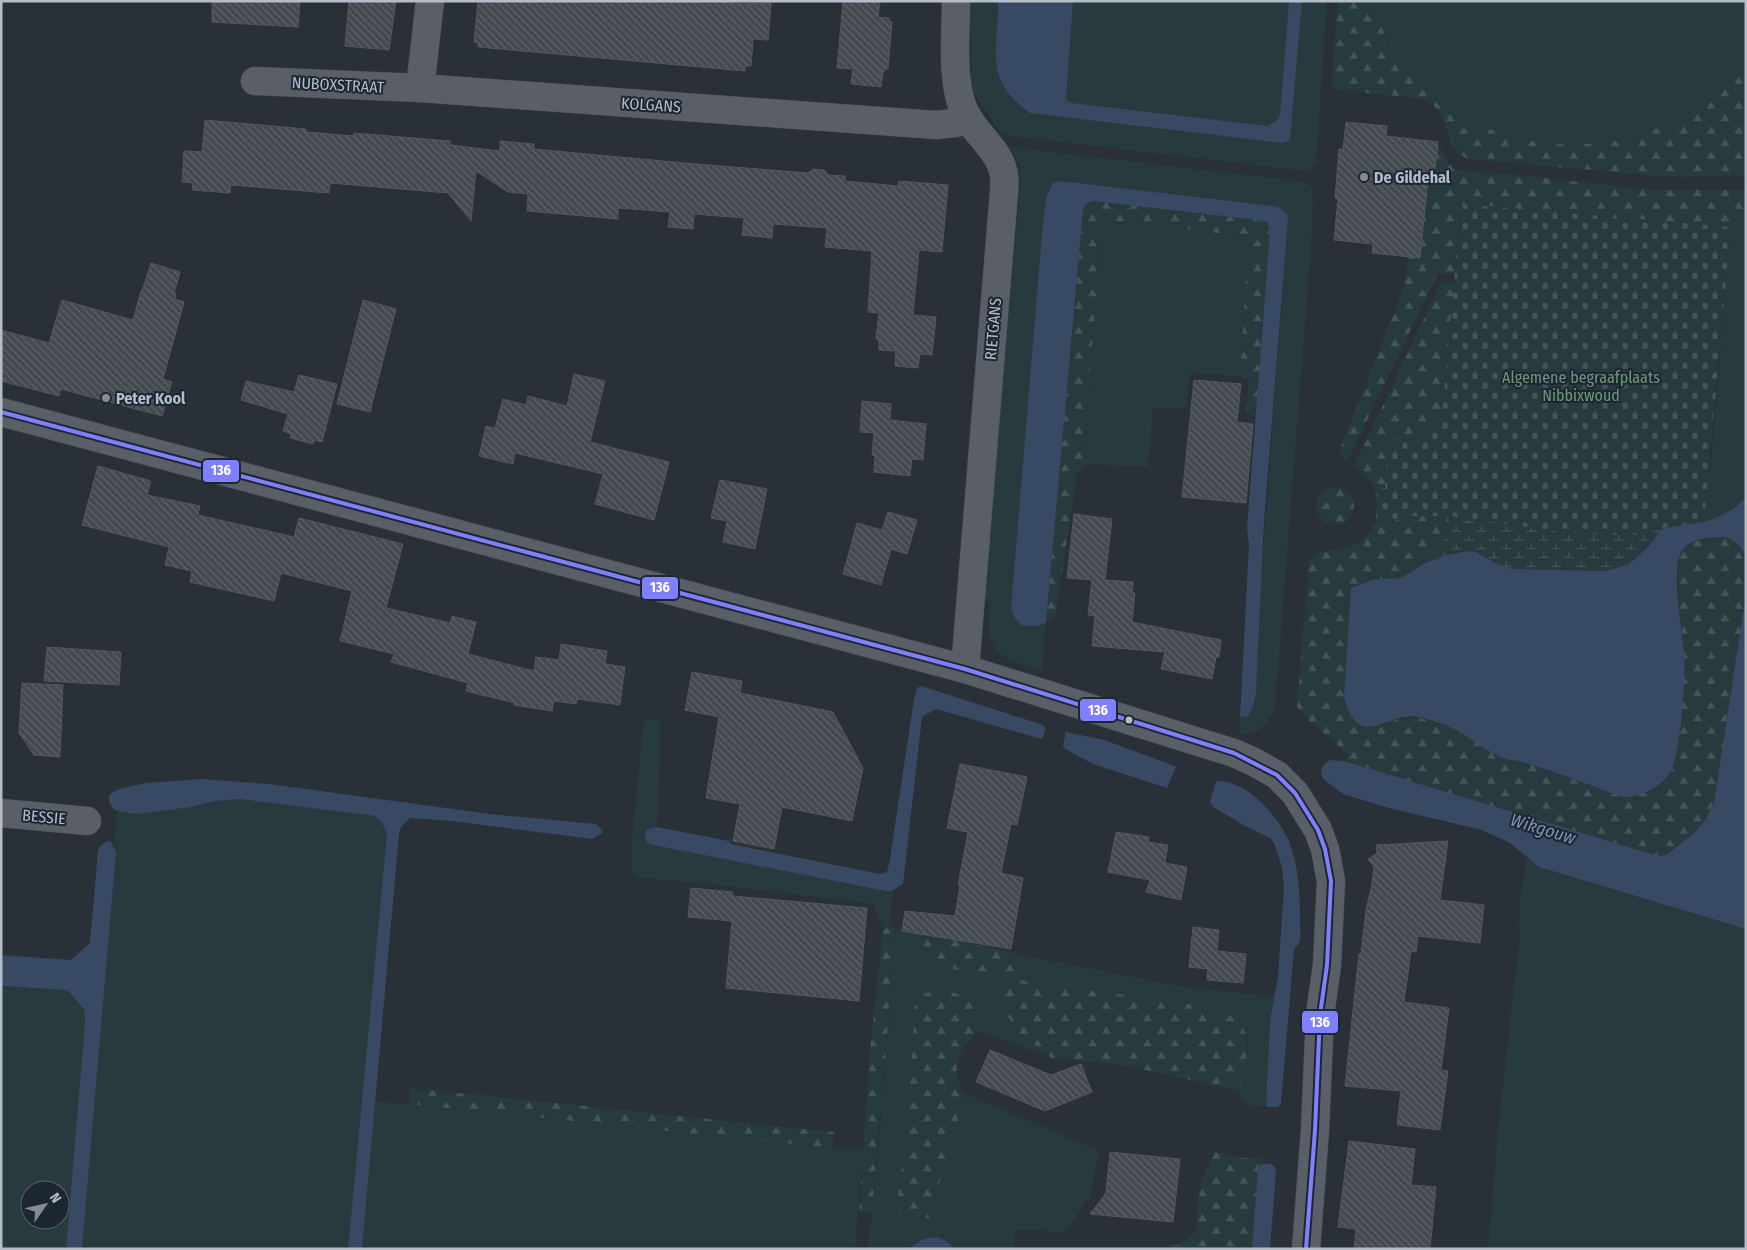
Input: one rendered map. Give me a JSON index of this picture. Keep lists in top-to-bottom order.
{
  "streets": {
    "street": [
      "NUBOXSTRAAT",
      "KOLGANS",
      "RIETGANS",
      "BESSIE"
    ]
  },
  "crossings": [
    ["NUBOXSTRAAT", "KOLGANS"],
    ["KOLGANS", "RIETGANS"]
  ],
  "water": ["Wikgouw"],
  "parks": ["Algemene begraafplaats Nibbixwoud"],
  "places": ["De Gildehal", "Peter Kool"],
  "lines": ["transit line 136"],
  "north": "top right"
}
